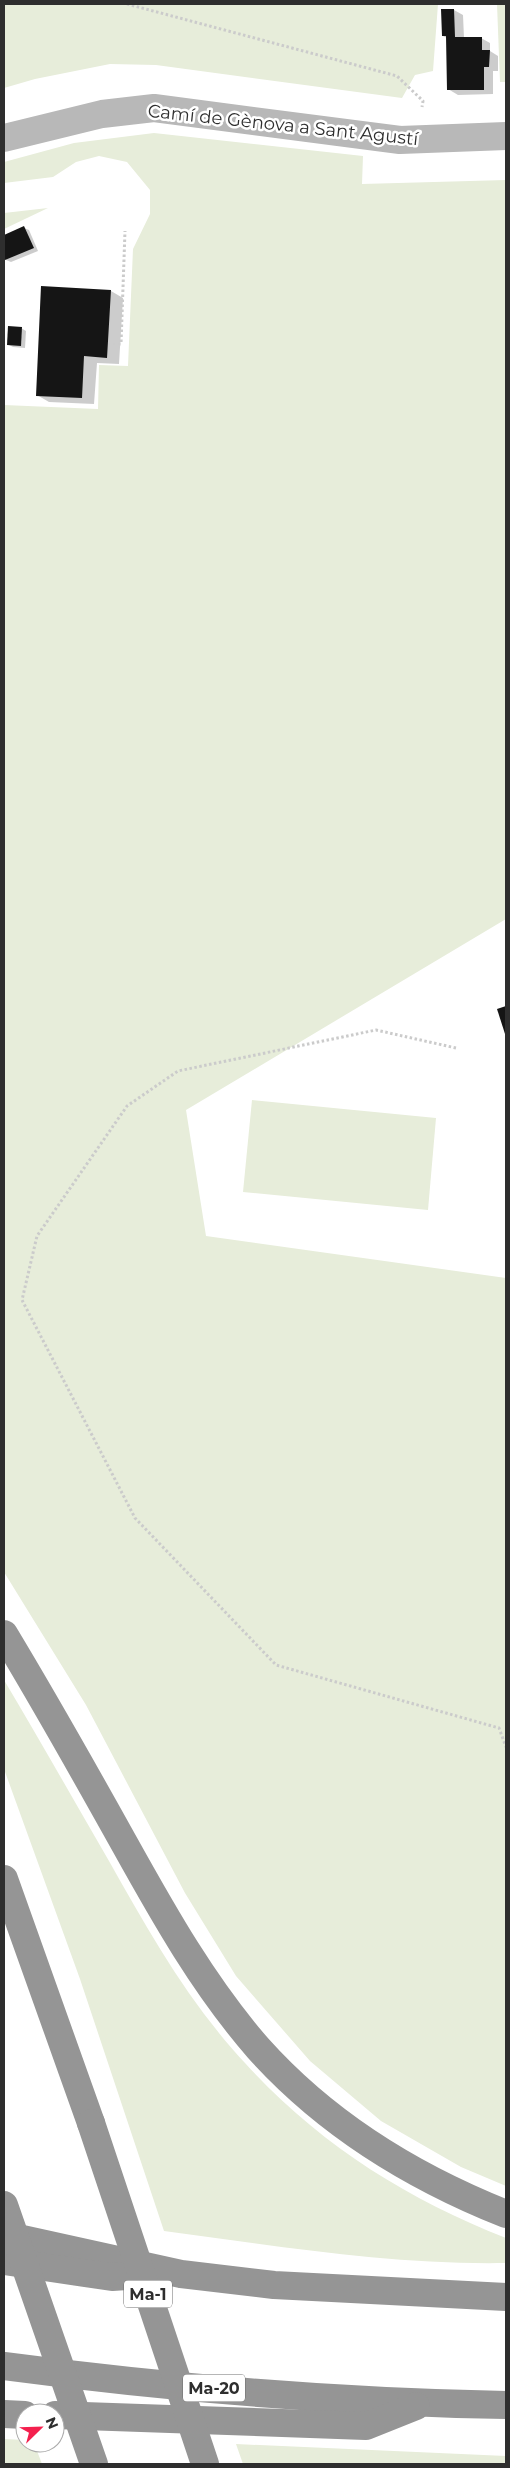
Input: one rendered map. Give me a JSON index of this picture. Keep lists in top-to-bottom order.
{
  "streets": {
    "highway": ["Ma-1", "Ma-20"],
    "street": ["Camí de Gènova a Sant Agustí"]
  },
  "north": "top right"
}
